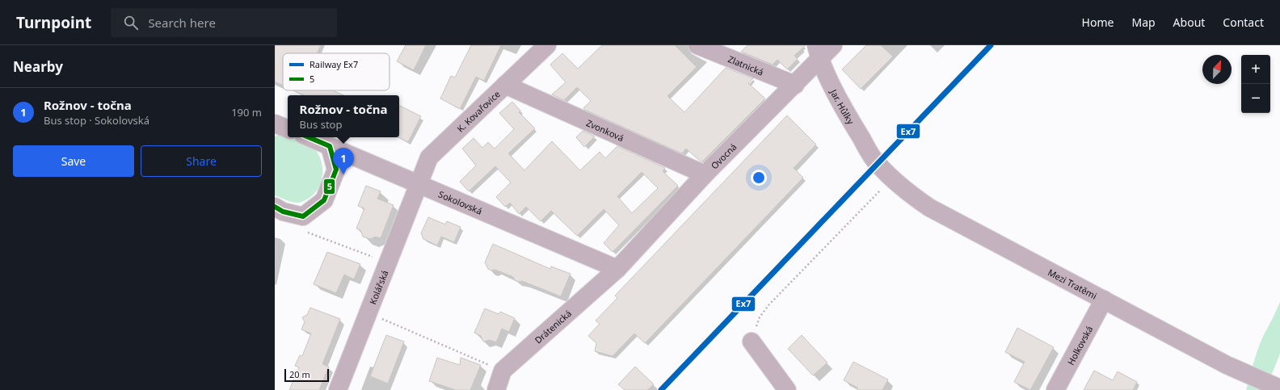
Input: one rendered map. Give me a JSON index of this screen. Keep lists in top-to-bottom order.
{
  "streets": {
    "street": [
      "Zlatnická",
      "Jar. Hůlky",
      "K. Kovařovice",
      "Zvonková",
      "Ovocná",
      "Sokolovská",
      "Mezi Tratěmi",
      "Kolářská",
      "Drátenická",
      "Holkovská"
    ]
  },
  "crossings": [
    ["Zlatnická", "Ovocná"],
    ["Jar. Hůlky", "Ovocná"],
    ["Jar. Hůlky", "Mezi Tratěmi"],
    ["K. Kovařovice", "Zvonková"],
    ["K. Kovařovice", "Sokolovská"],
    ["K. Kovařovice", "Kolářská"],
    ["Zvonková", "Ovocná"],
    ["Ovocná", "Sokolovská"],
    ["Ovocná", "Drátenická"],
    ["Sokolovská", "Kolářská"],
    ["Sokolovská", "Drátenická"],
    ["Mezi Tratěmi", "Holkovská"]
  ],
  "lines": ["rail line Ex7", "transit line 5"],
  "legend": ["Railway Ex7", "5"],
  "scale_bar": "20 m",
  "north": "top right",
  "page": {
    "header": "Turnpoint",
    "search": "Search here",
    "nav": [
      "Home",
      "Map",
      "About",
      "Contact"
    ],
    "heading": "Nearby",
    "map_buttons": ["+", "−"],
    "list": [
      {
        "mark": "1",
        "name": "Rožnov - točna",
        "note": "Bus stop · Sokolovská",
        "value": "190 m"
      }
    ],
    "popup": ["Rožnov - točna", "Bus stop"],
    "buttons": ["Save", "Share"],
    "pins": "1",
    "scale": "20 m"
  }
}
